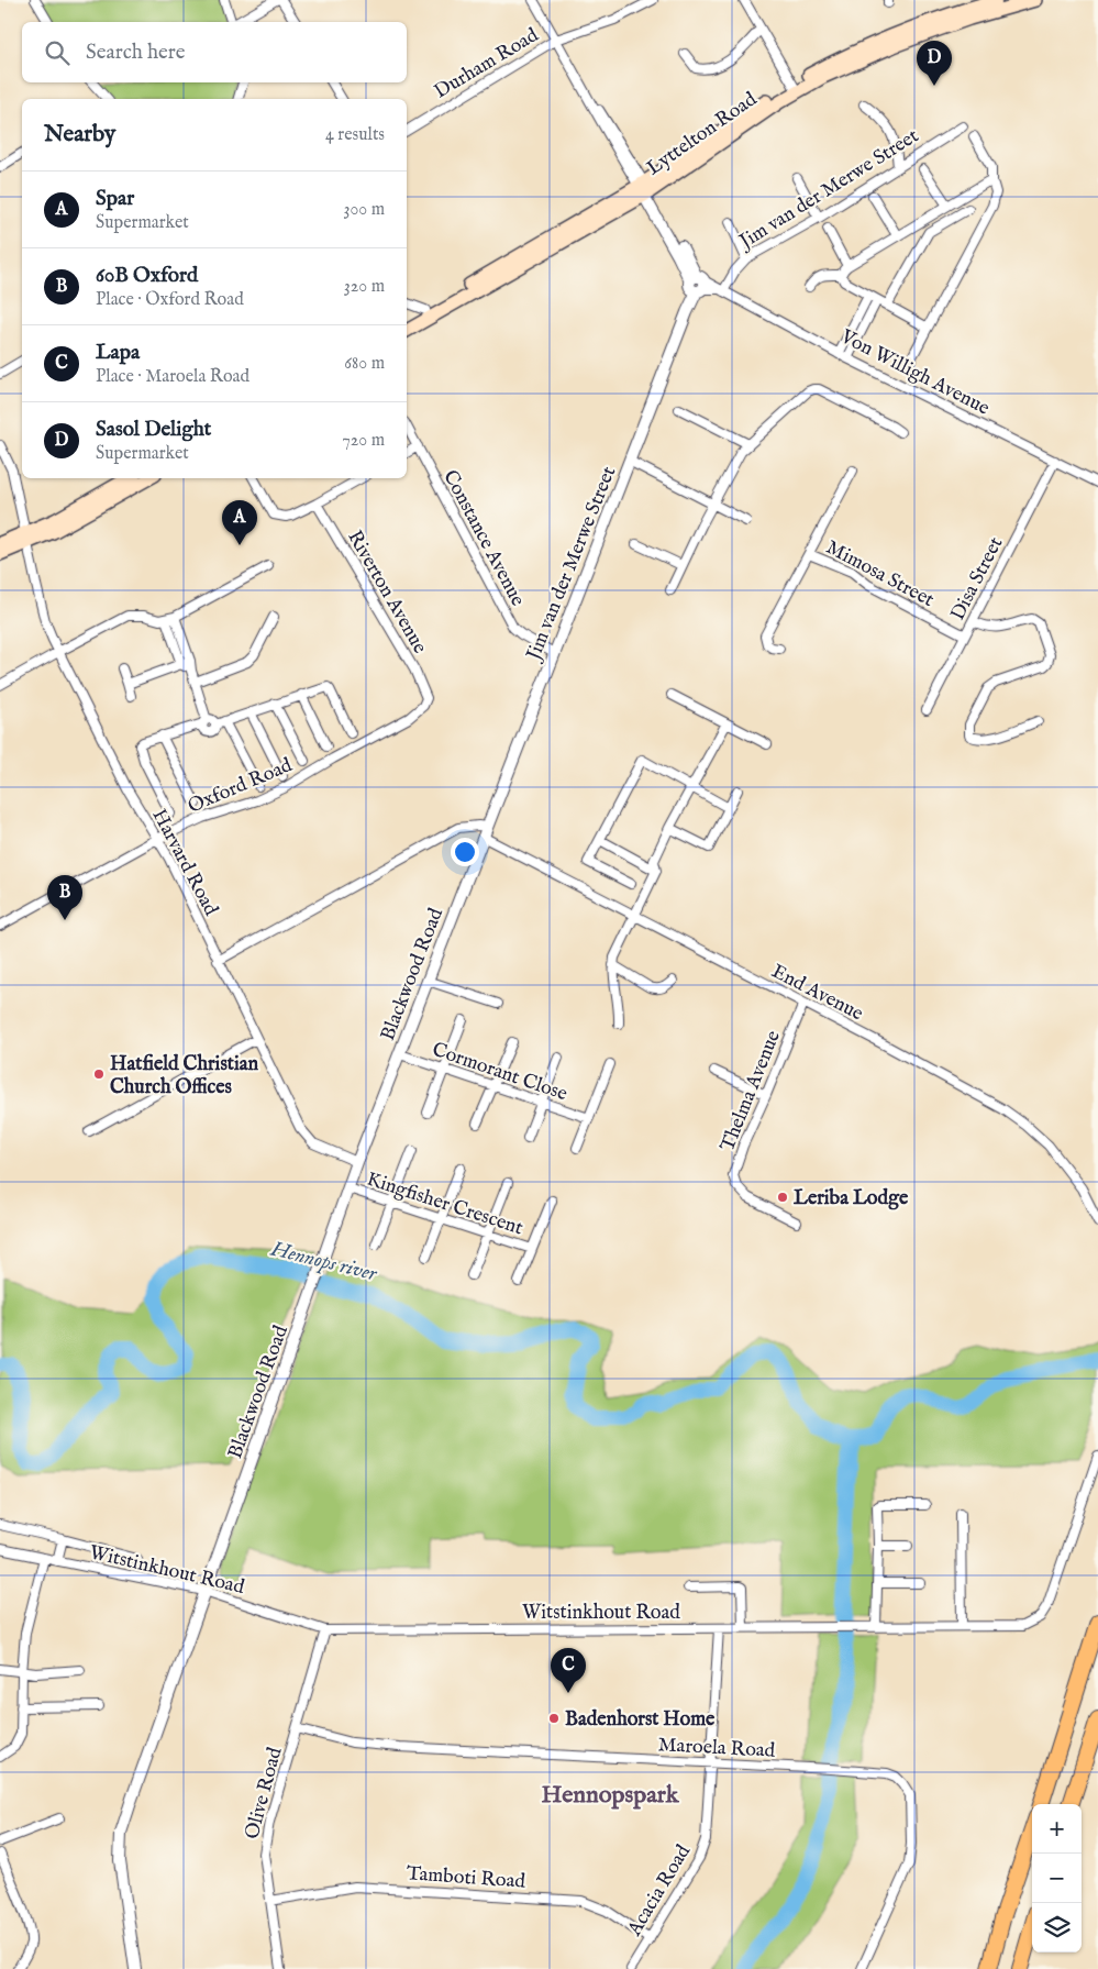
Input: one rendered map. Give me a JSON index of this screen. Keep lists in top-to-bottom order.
{
  "streets": {
    "main road": ["Lyttelton Road"],
    "street": [
      "Durham Road",
      "Jim van der Merwe Street",
      "Von Willigh Avenue",
      "Constance Avenue",
      "Mimosa Street",
      "Disa Street",
      "Riverton Avenue",
      "Oxford Road",
      "Harvard Road",
      "Blackwood Road",
      "End Avenue",
      "Cormorant Close",
      "Thelma Avenue",
      "Kingfisher Crescent",
      "Witstinkhout Road",
      "Maroela Road",
      "Olive Road",
      "Tamboti Road",
      "Acacia Road"
    ]
  },
  "crossings": [
    ["Jim van der Merwe Street", "Von Willigh Avenue"],
    ["Jim van der Merwe Street", "Constance Avenue"],
    ["Jim van der Merwe Street", "Blackwood Road"],
    ["Jim van der Merwe Street", "End Avenue"],
    ["Von Willigh Avenue", "Disa Street"],
    ["Mimosa Street", "Disa Street"],
    ["Riverton Avenue", "Oxford Road"],
    ["Oxford Road", "Harvard Road"],
    ["Harvard Road", "Blackwood Road"],
    ["Blackwood Road", "End Avenue"],
    ["Blackwood Road", "Cormorant Close"],
    ["Blackwood Road", "Kingfisher Crescent"],
    ["Blackwood Road", "Witstinkhout Road"],
    ["End Avenue", "Thelma Avenue"],
    ["Witstinkhout Road", "Olive Road"],
    ["Witstinkhout Road", "Acacia Road"],
    ["Maroela Road", "Olive Road"],
    ["Maroela Road", "Acacia Road"],
    ["Olive Road", "Tamboti Road"],
    ["Tamboti Road", "Acacia Road"]
  ],
  "districts": ["Hennopspark"],
  "water": ["Hennops river"],
  "places": ["Hatfield Christian Church Offices", "Leriba Lodge", "Badenhorst Home"],
  "page": {
    "search": "Search here",
    "pins": [
      "D",
      "A",
      "B",
      "C"
    ],
    "heading": ["Nearby", "4 results"],
    "list": [
      {
        "mark": "A",
        "name": "Spar",
        "note": "Supermarket",
        "value": "300 m"
      },
      {
        "mark": "B",
        "name": "60B Oxford",
        "note": "Place · Oxford Road",
        "value": "320 m"
      },
      {
        "mark": "C",
        "name": "Lapa",
        "note": "Place · Maroela Road",
        "value": "680 m"
      },
      {
        "mark": "D",
        "name": "Sasol Delight",
        "note": "Supermarket",
        "value": "720 m"
      }
    ],
    "map_buttons": ["+", "−"]
  }
}
